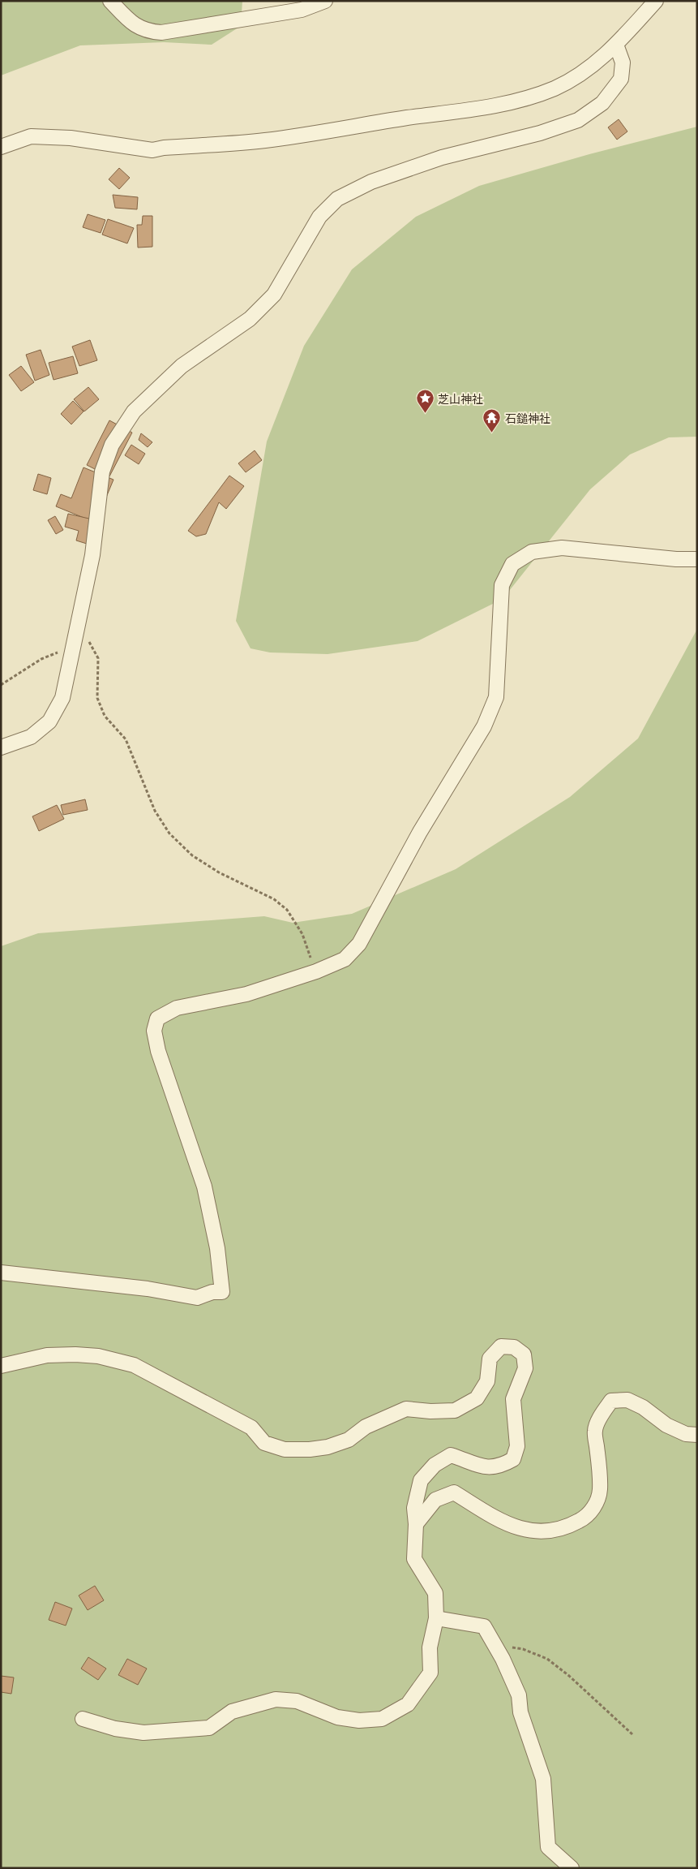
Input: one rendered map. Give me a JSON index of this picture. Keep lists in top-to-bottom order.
{
  "places": {
    "place": ["芝山神社"],
    "temple": ["石鎚神社"]
  }
}
